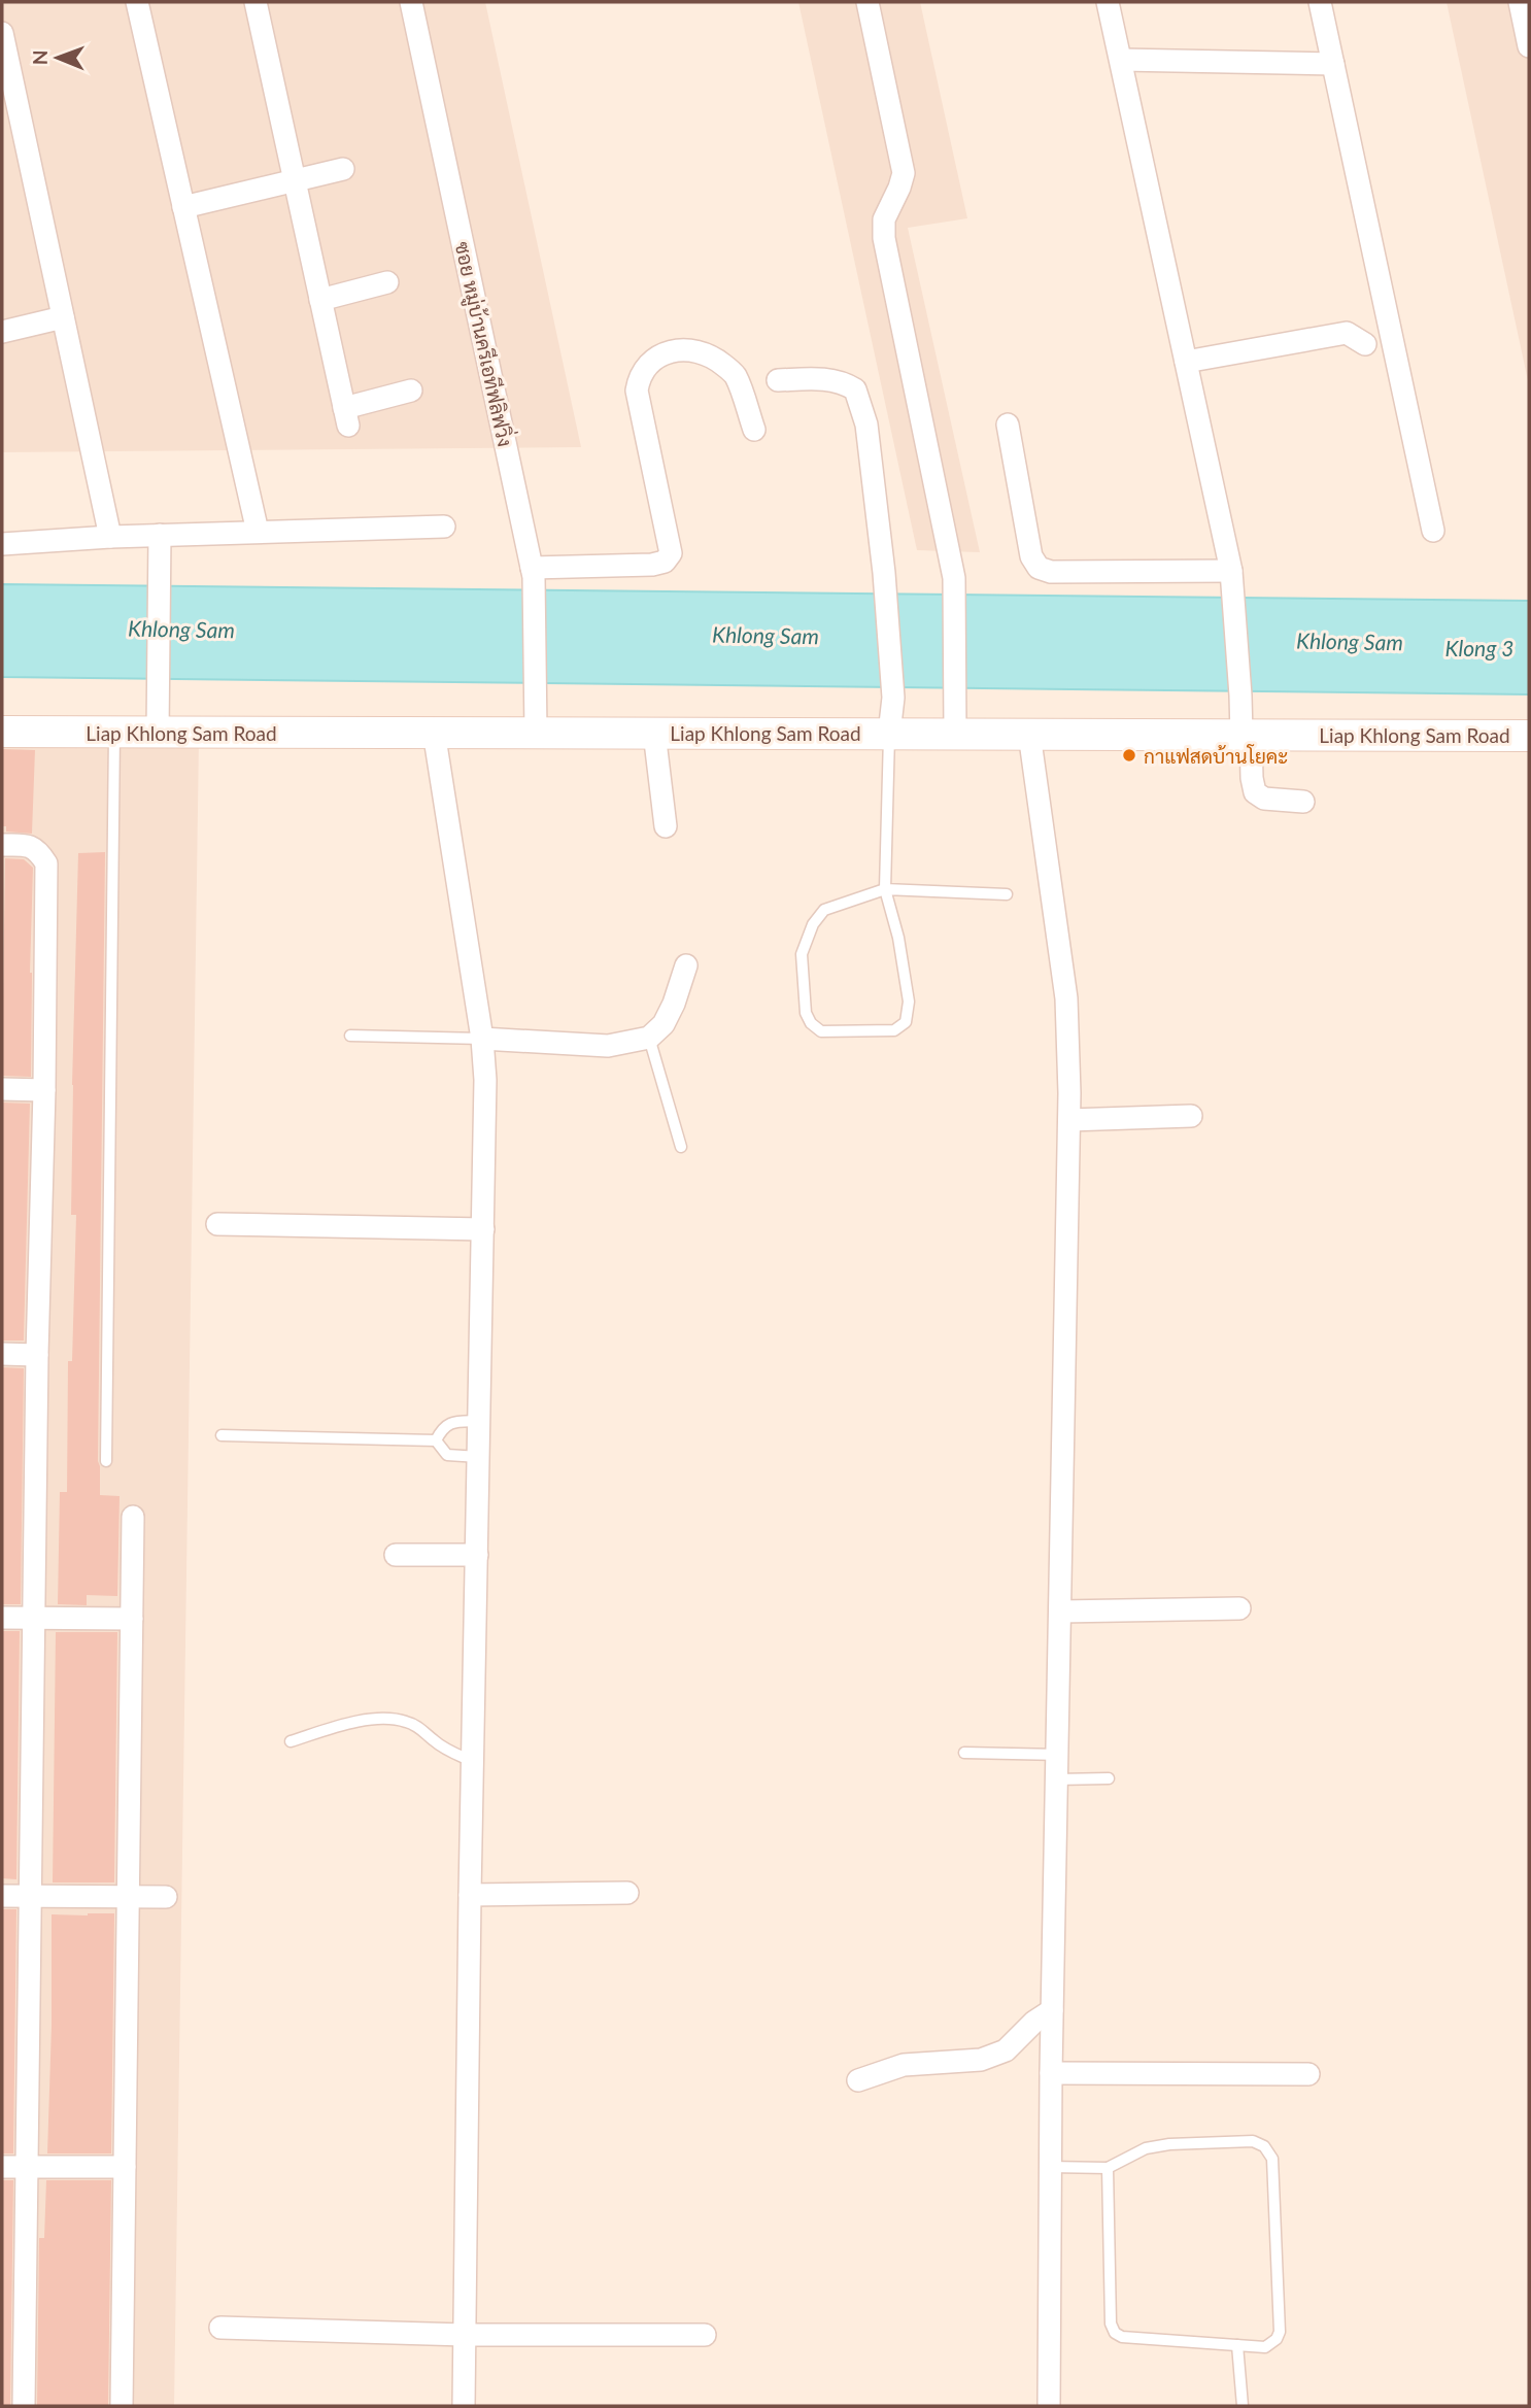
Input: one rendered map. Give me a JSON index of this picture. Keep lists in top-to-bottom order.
{
  "streets": {
    "main road": ["Liap Khlong Sam Road"],
    "street": ["ซอย หมู่บ้านครีเอทีฟลิฟวิ่ง"]
  },
  "crossings": [
    ["ซอย หมู่บ้านครีเอทีฟลิฟวิ่ง", "Liap Khlong Sam Road"]
  ],
  "water": ["Khlong Sam", "Klong 3"],
  "places": ["กาแฟสดบ้านโยคะ"],
  "north": "left"
}
